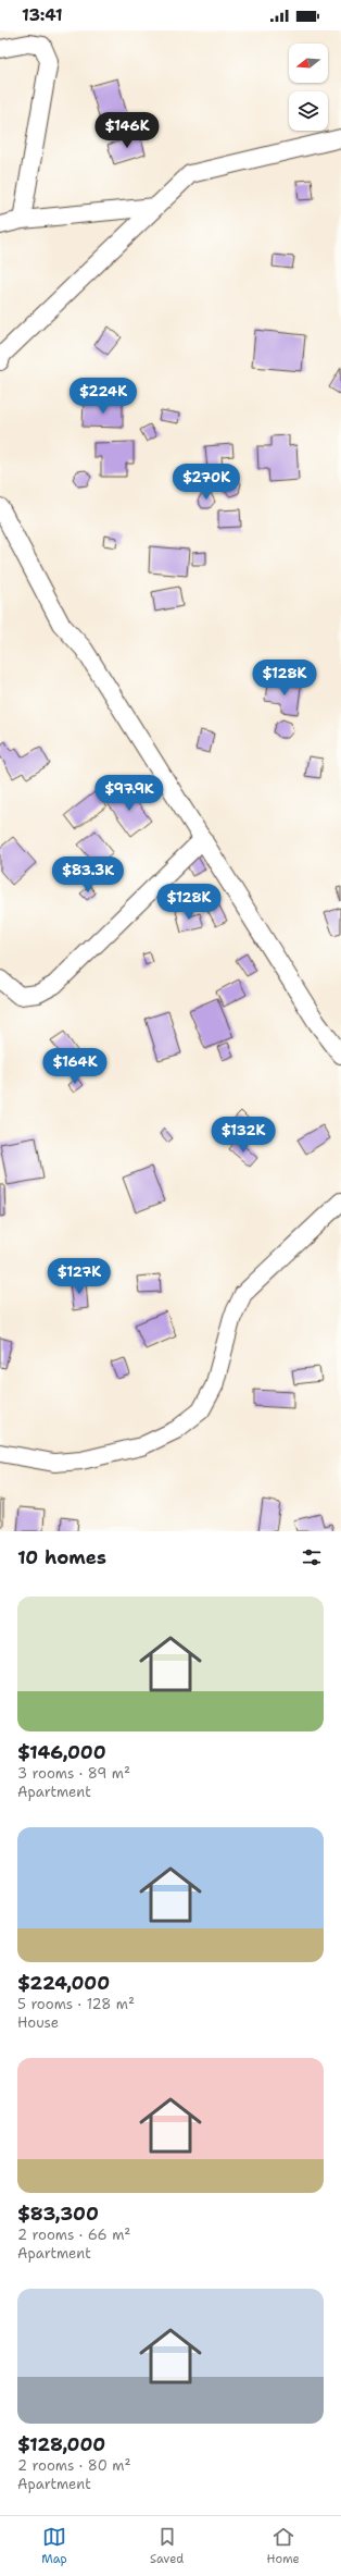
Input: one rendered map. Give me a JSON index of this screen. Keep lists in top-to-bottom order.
{
  "north": "left",
  "page": {
    "status": "13:41",
    "price": [
      "$146K",
      "$224K",
      "$270K",
      "$128K",
      "$97.9K",
      "$83.3K",
      "$128K",
      "$164K",
      "$132K",
      "$127K"
    ],
    "heading": "10 homes",
    "list": [
      {
        "name": "$146,000",
        "note": "3 rooms · 89 m² · Apartment"
      },
      {
        "name": "$224,000",
        "note": "5 rooms · 128 m² · House"
      },
      {
        "name": "$83,300",
        "note": "2 rooms · 66 m² · Apartment"
      },
      {
        "name": "$128,000",
        "note": "2 rooms · 80 m² · Apartment"
      }
    ],
    "tabs": ["Map", "Saved", "Home"]
  }
}
